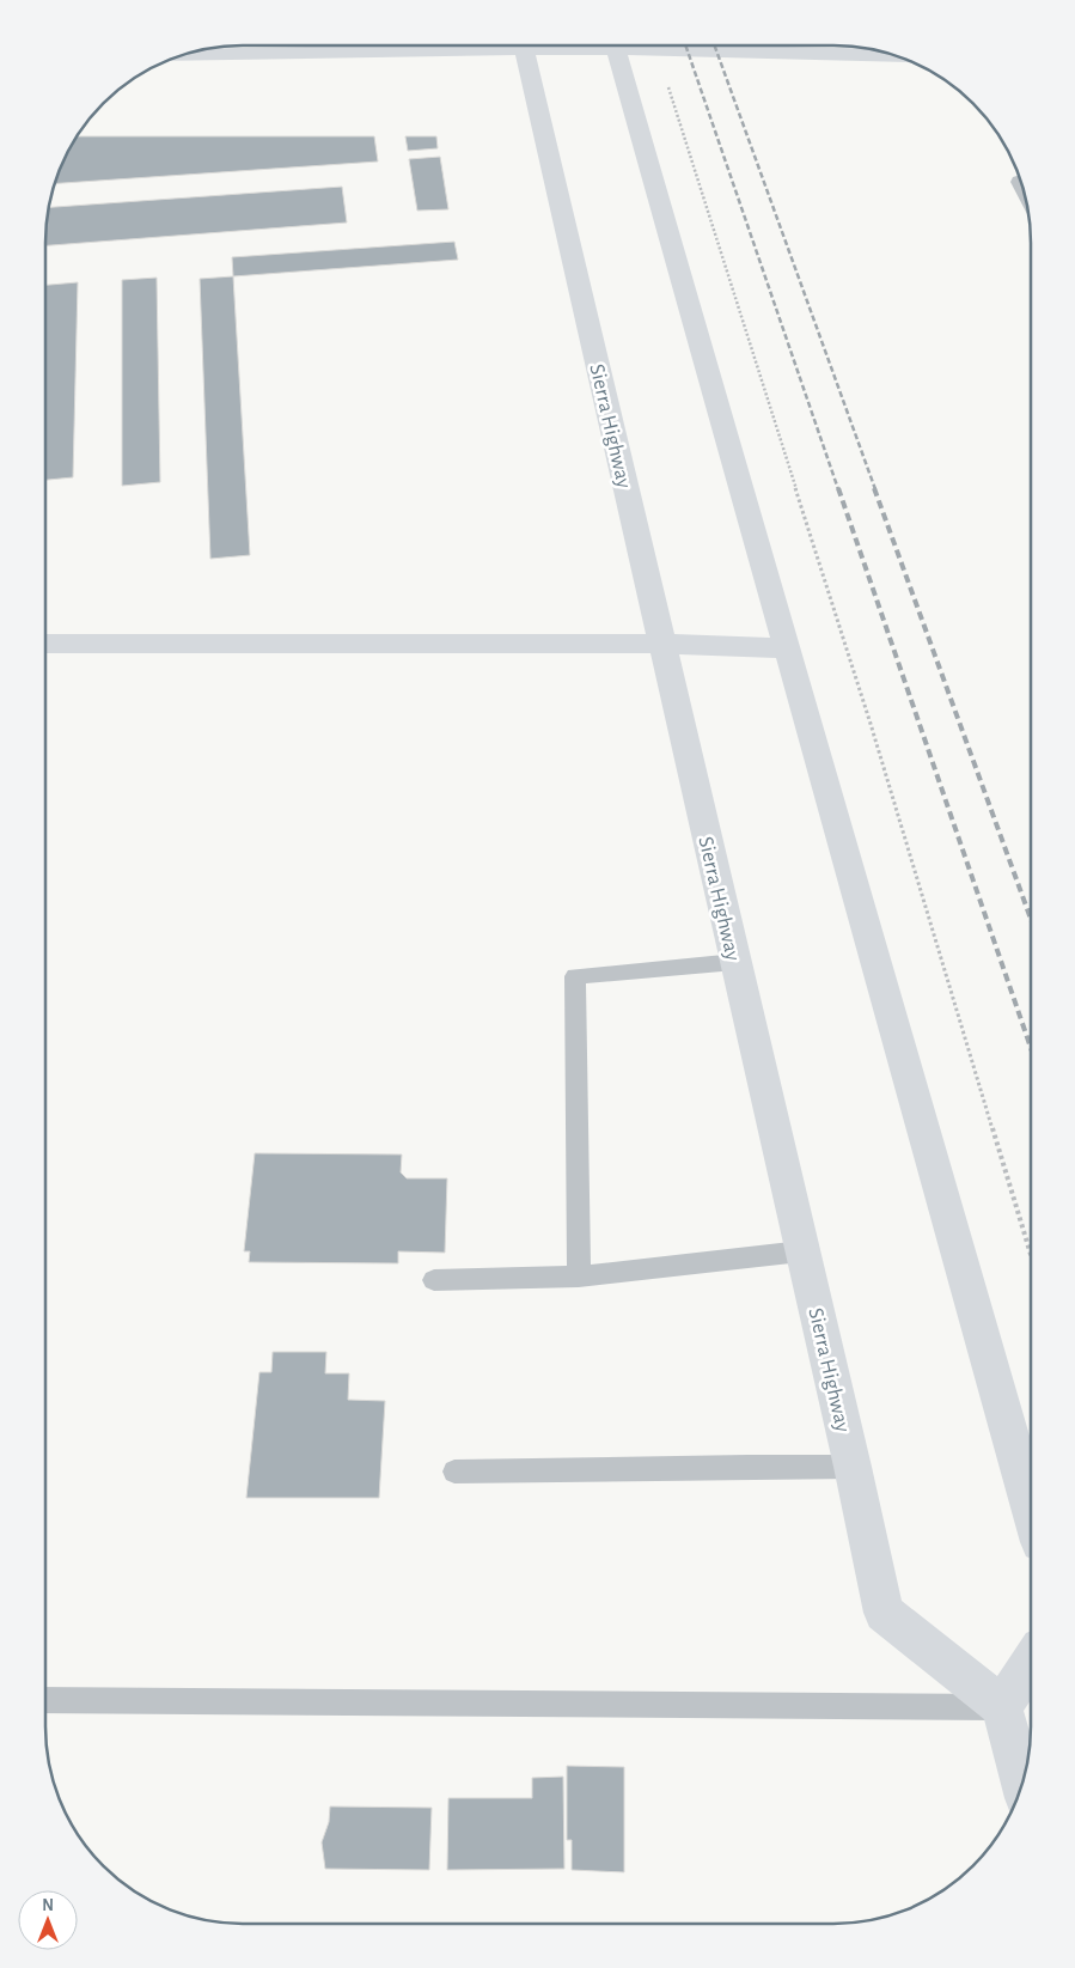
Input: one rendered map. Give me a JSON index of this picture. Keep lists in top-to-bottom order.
{
  "streets": {
    "main road": ["Sierra Highway"]
  },
  "north": "top"
}
